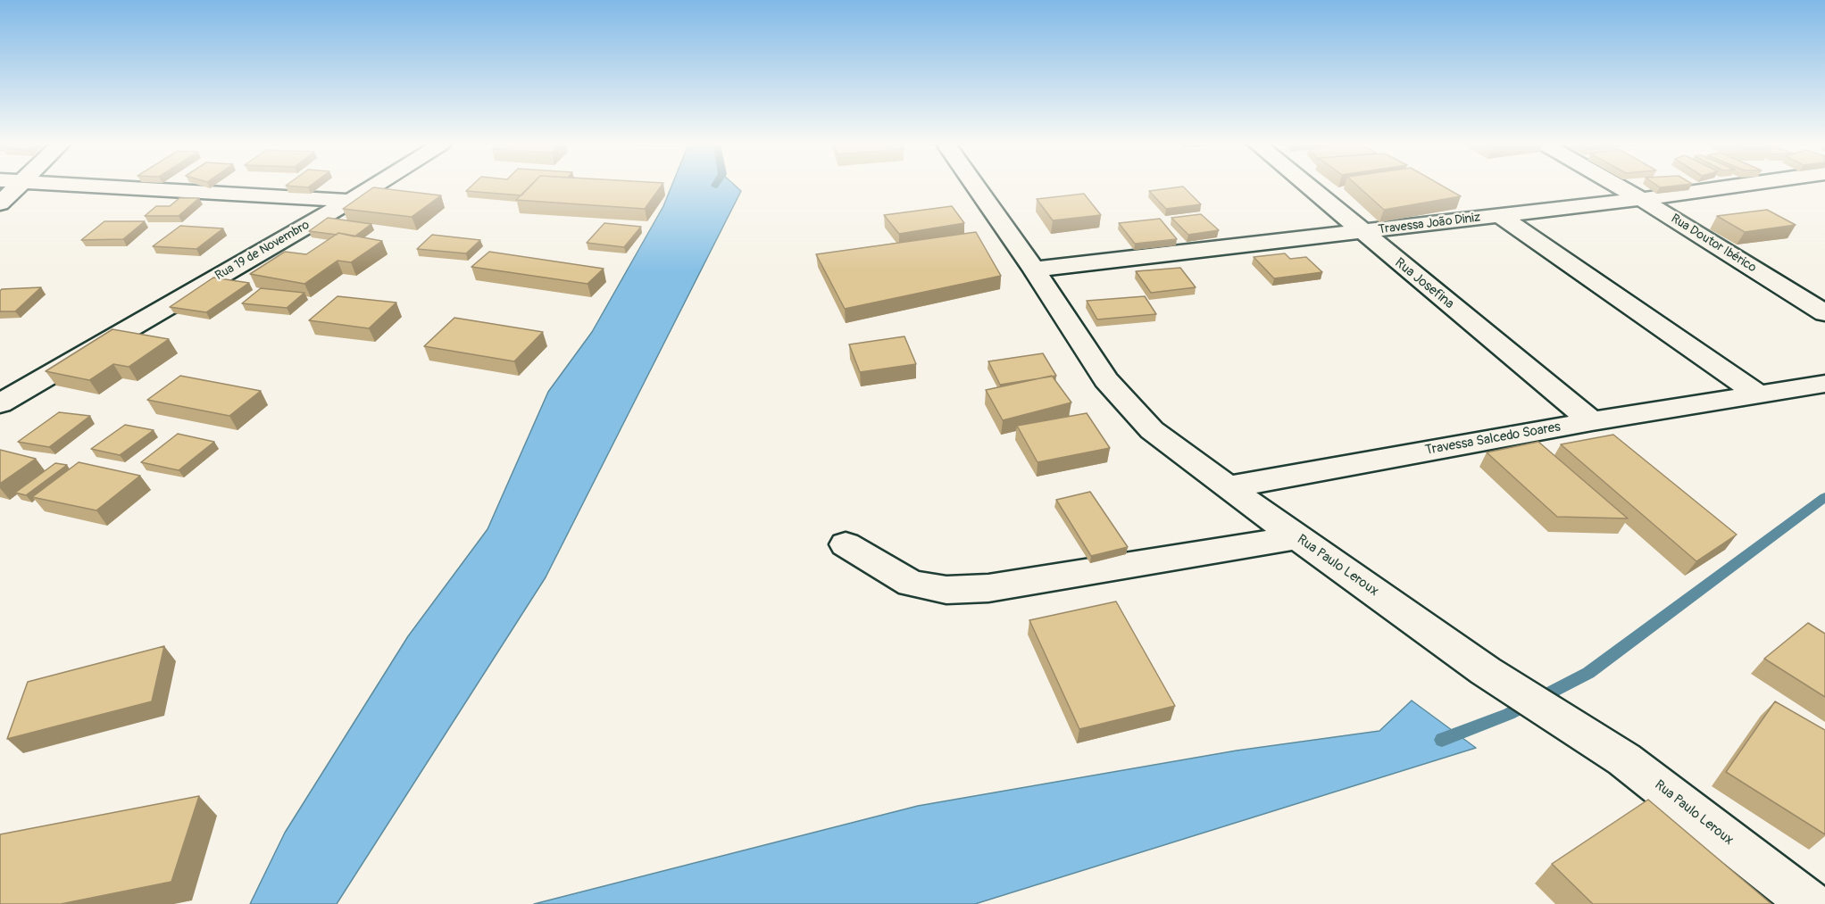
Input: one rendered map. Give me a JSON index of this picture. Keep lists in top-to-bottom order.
{
  "streets": {
    "street": [
      "Travessa João Diniz",
      "Rua Doutor Ibérico",
      "Rua 19 de Novembro",
      "Rua Josefina",
      "Travessa Salcedo Soares",
      "Rua Paulo Leroux"
    ]
  },
  "crossings": [
    ["Travessa João Diniz", "Rua Doutor Ibérico"],
    ["Travessa João Diniz", "Rua Josefina"],
    ["Travessa João Diniz", "Rua Paulo Leroux"],
    ["Rua Josefina", "Travessa Salcedo Soares"],
    ["Travessa Salcedo Soares", "Rua Paulo Leroux"]
  ]
}
